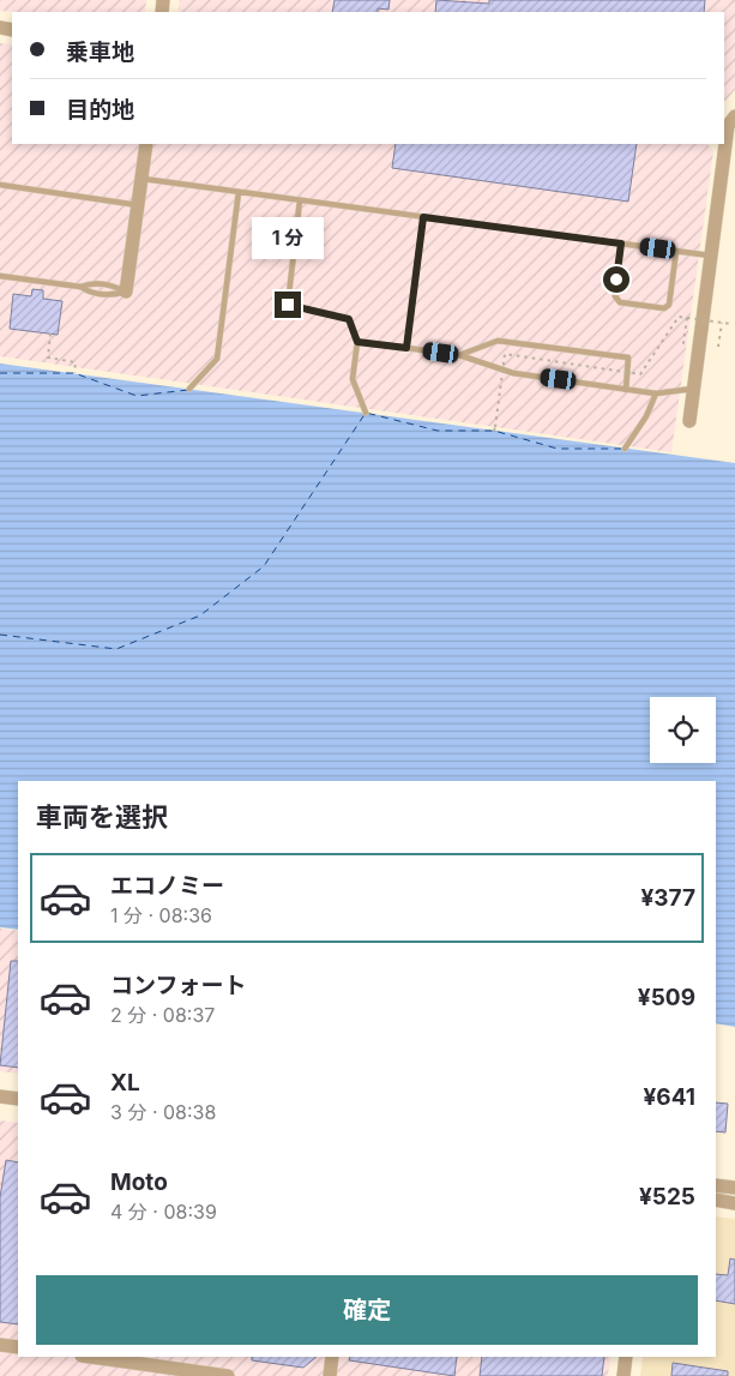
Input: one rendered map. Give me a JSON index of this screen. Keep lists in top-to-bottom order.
{
  "page": {
    "banner": ["乗車地", "目的地"],
    "bubble": "1 分",
    "heading": "車両を選択",
    "list": [
      {
        "name": "エコノミー",
        "note": "1 分 · 08:36",
        "value": "¥377"
      },
      {
        "name": "コンフォート",
        "note": "2 分 · 08:37",
        "value": "¥509"
      },
      {
        "name": "XL",
        "note": "3 分 · 08:38",
        "value": "¥641"
      },
      {
        "name": "Moto",
        "note": "4 分 · 08:39",
        "value": "¥525"
      }
    ],
    "buttons": "確定"
  }
}
